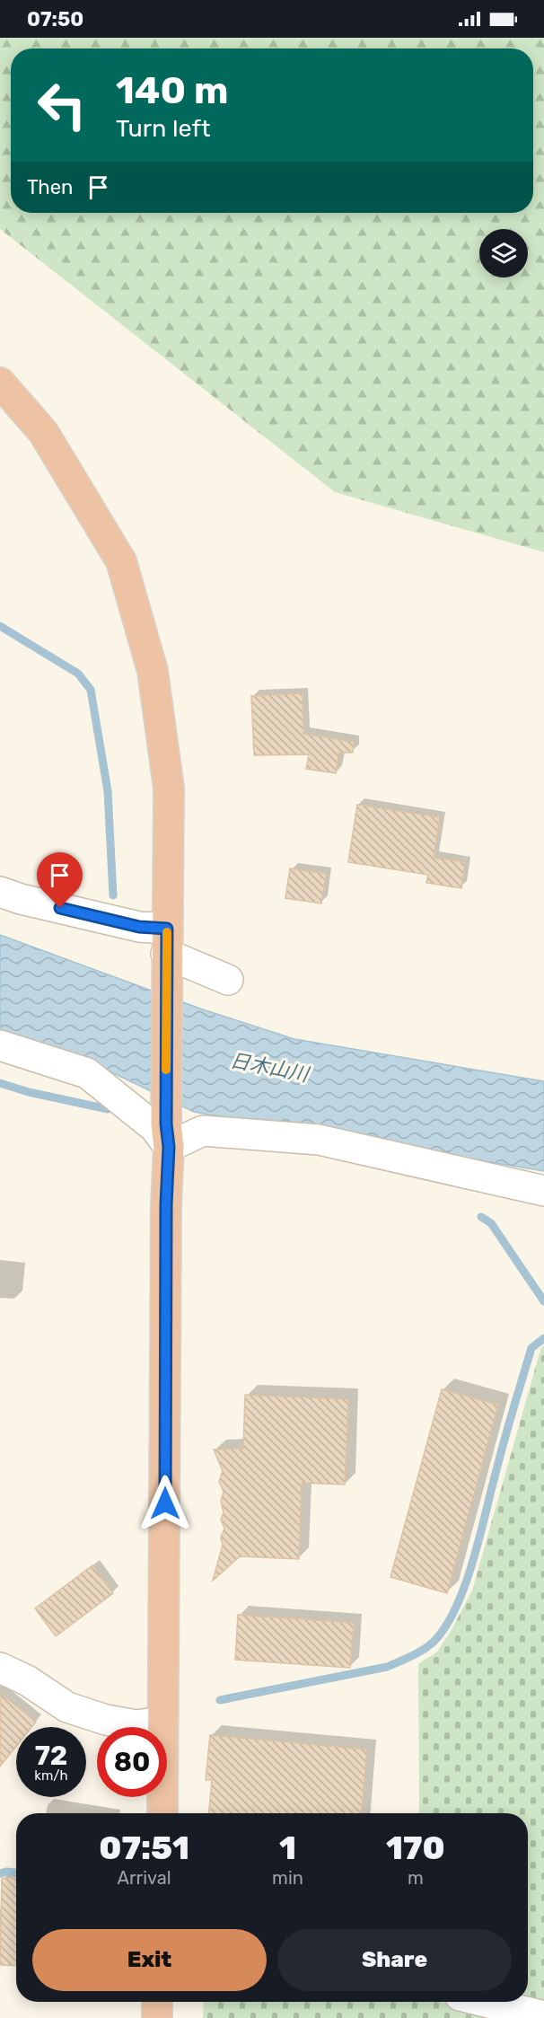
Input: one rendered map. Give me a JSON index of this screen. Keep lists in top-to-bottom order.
{
  "water": ["日木山川"],
  "page": {
    "status": "07:50",
    "turn": ["140 m", "Turn left"],
    "then": "Then",
    "speed": "72 km/h",
    "limit": "80",
    "eta": [
      "07:51",
      "Arrival",
      "1",
      "min",
      "170",
      "m"
    ],
    "buttons": ["Exit", "Share"]
  }
}
